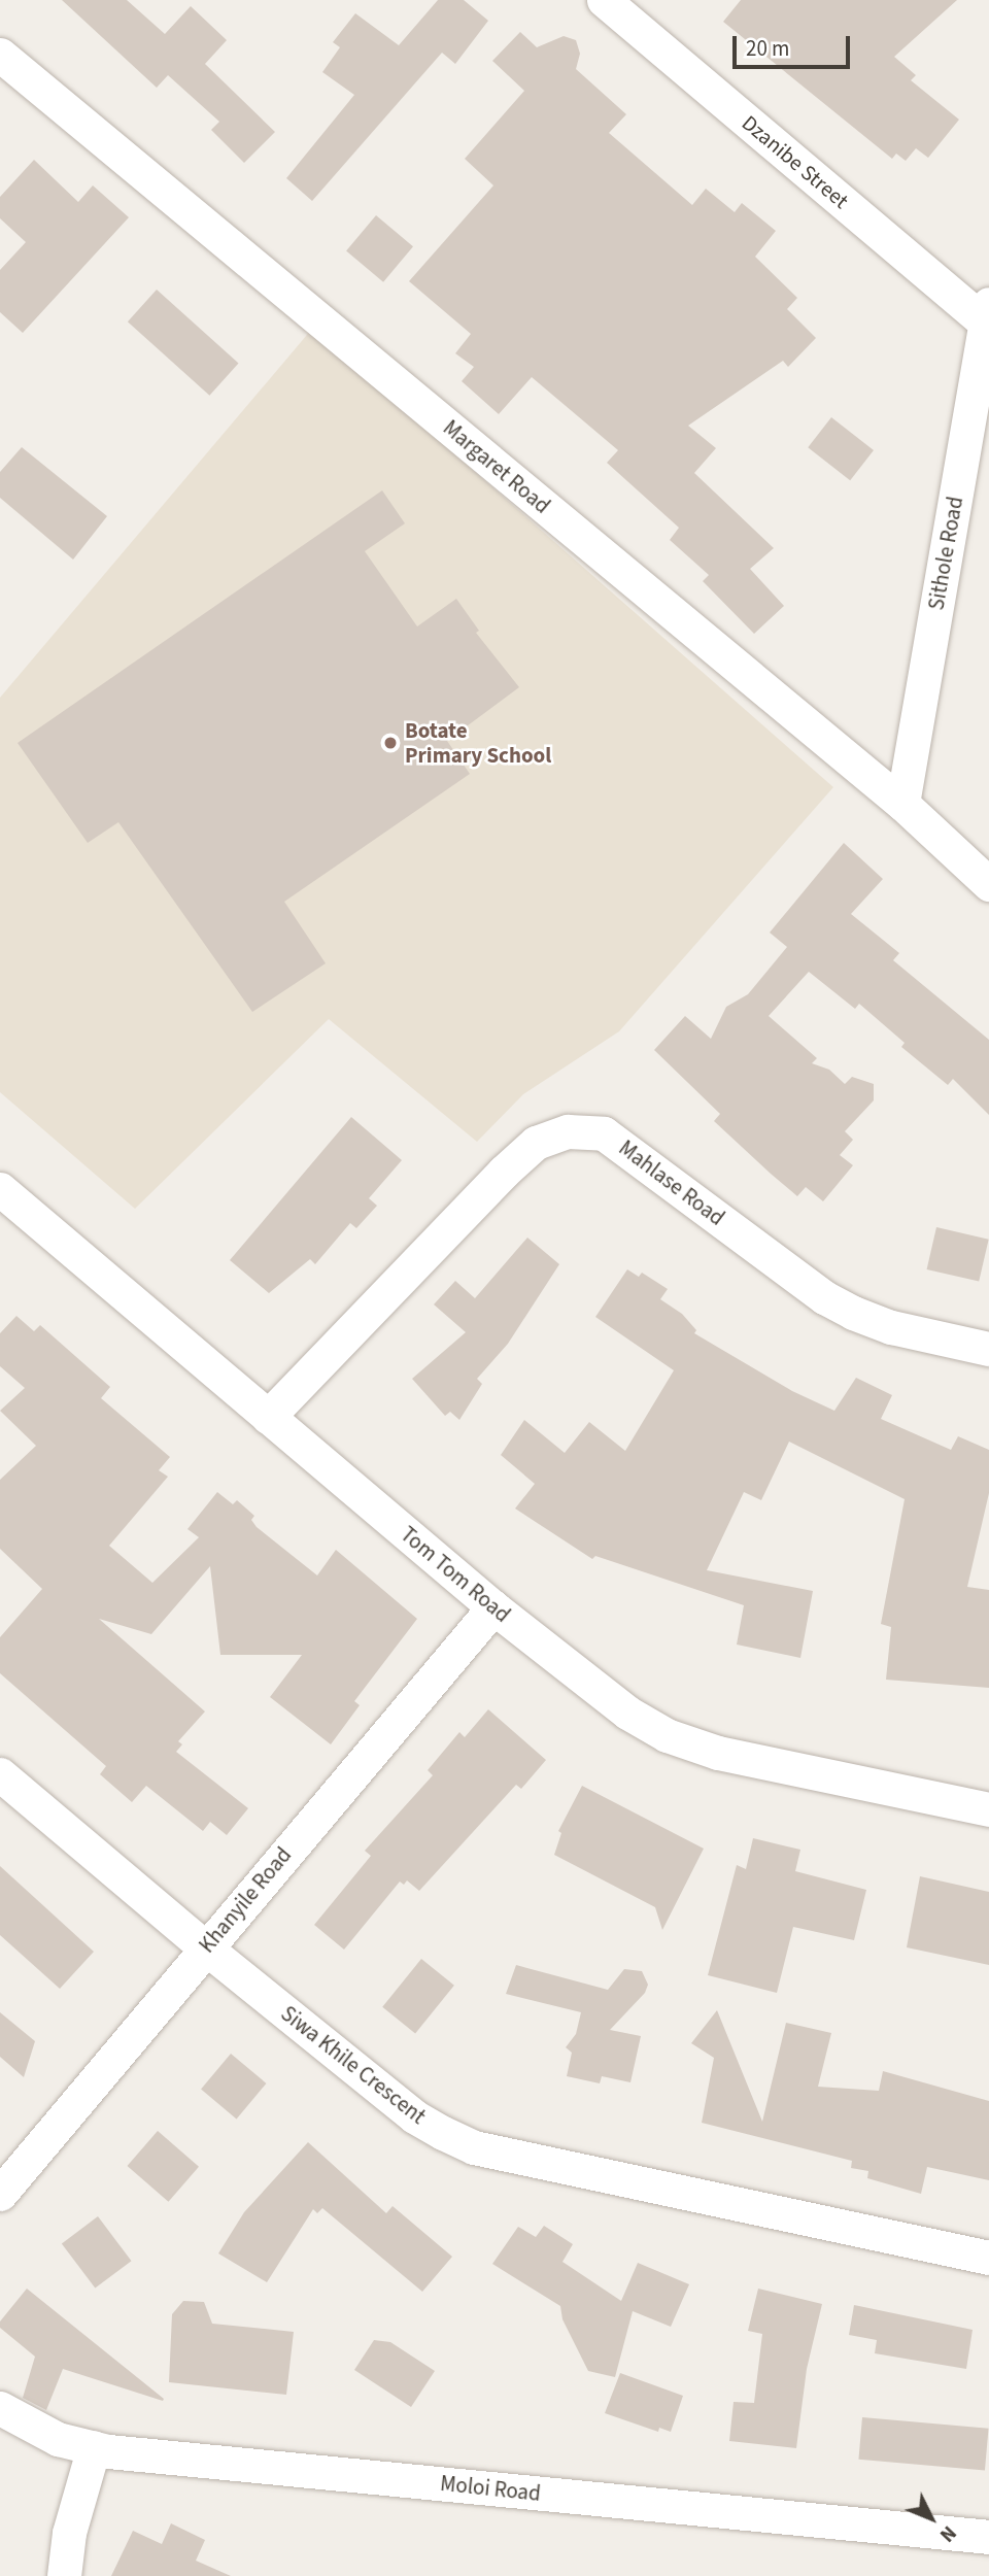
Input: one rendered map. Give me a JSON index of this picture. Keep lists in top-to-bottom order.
{
  "streets": {
    "street": [
      "Dzanibe Street",
      "Margaret Road",
      "Sithole Road",
      "Mahlase Road",
      "Tom Tom Road",
      "Khanyile Road",
      "Siwa Khile Crescent",
      "Moloi Road"
    ]
  },
  "crossings": [
    ["Dzanibe Street", "Sithole Road"],
    ["Margaret Road", "Sithole Road"],
    ["Mahlase Road", "Tom Tom Road"],
    ["Tom Tom Road", "Khanyile Road"],
    ["Khanyile Road", "Siwa Khile Crescent"]
  ],
  "places": ["Botate Primary School"],
  "scale_bar": "20 m",
  "north": "bottom right"
}
